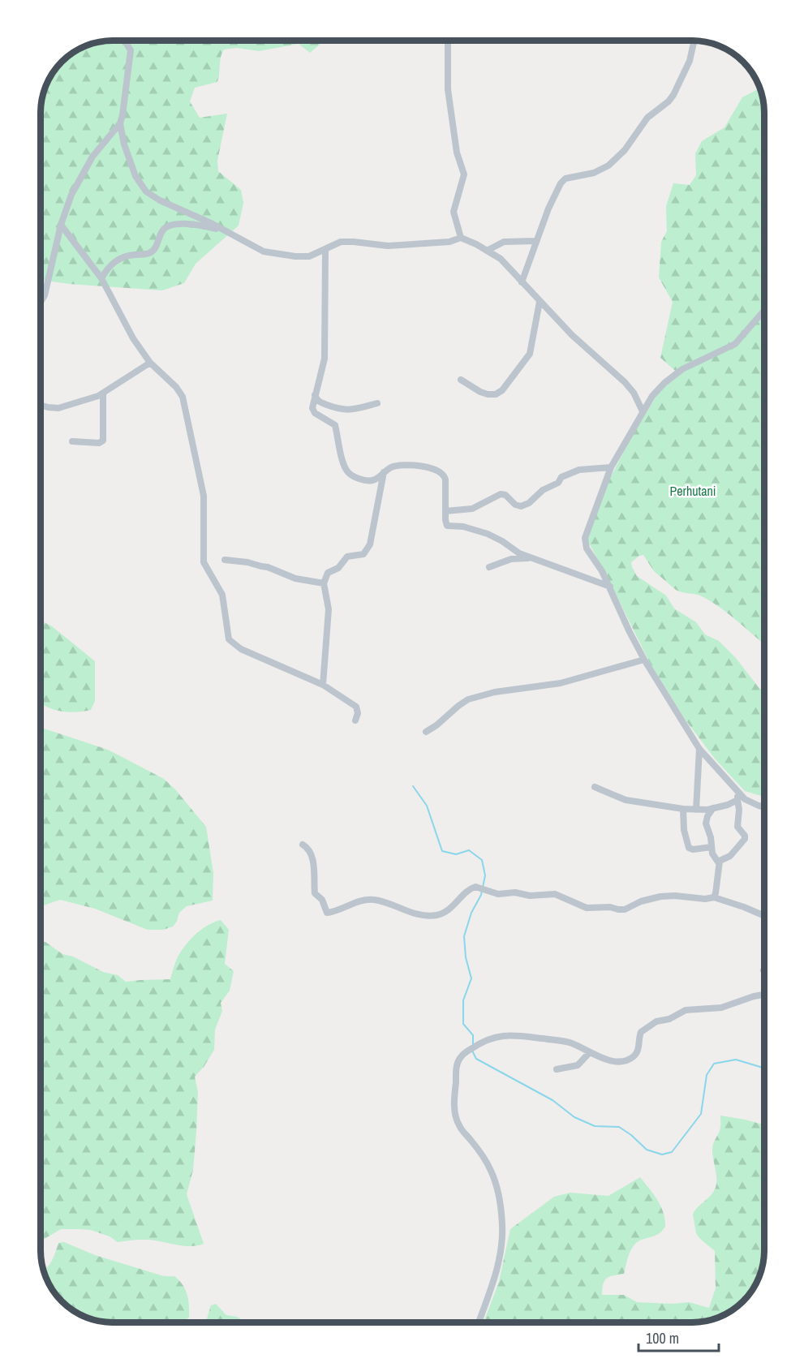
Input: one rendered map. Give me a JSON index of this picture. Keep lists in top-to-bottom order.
{
  "parks": ["Perhutani"],
  "scale_bar": "100 m"
}
